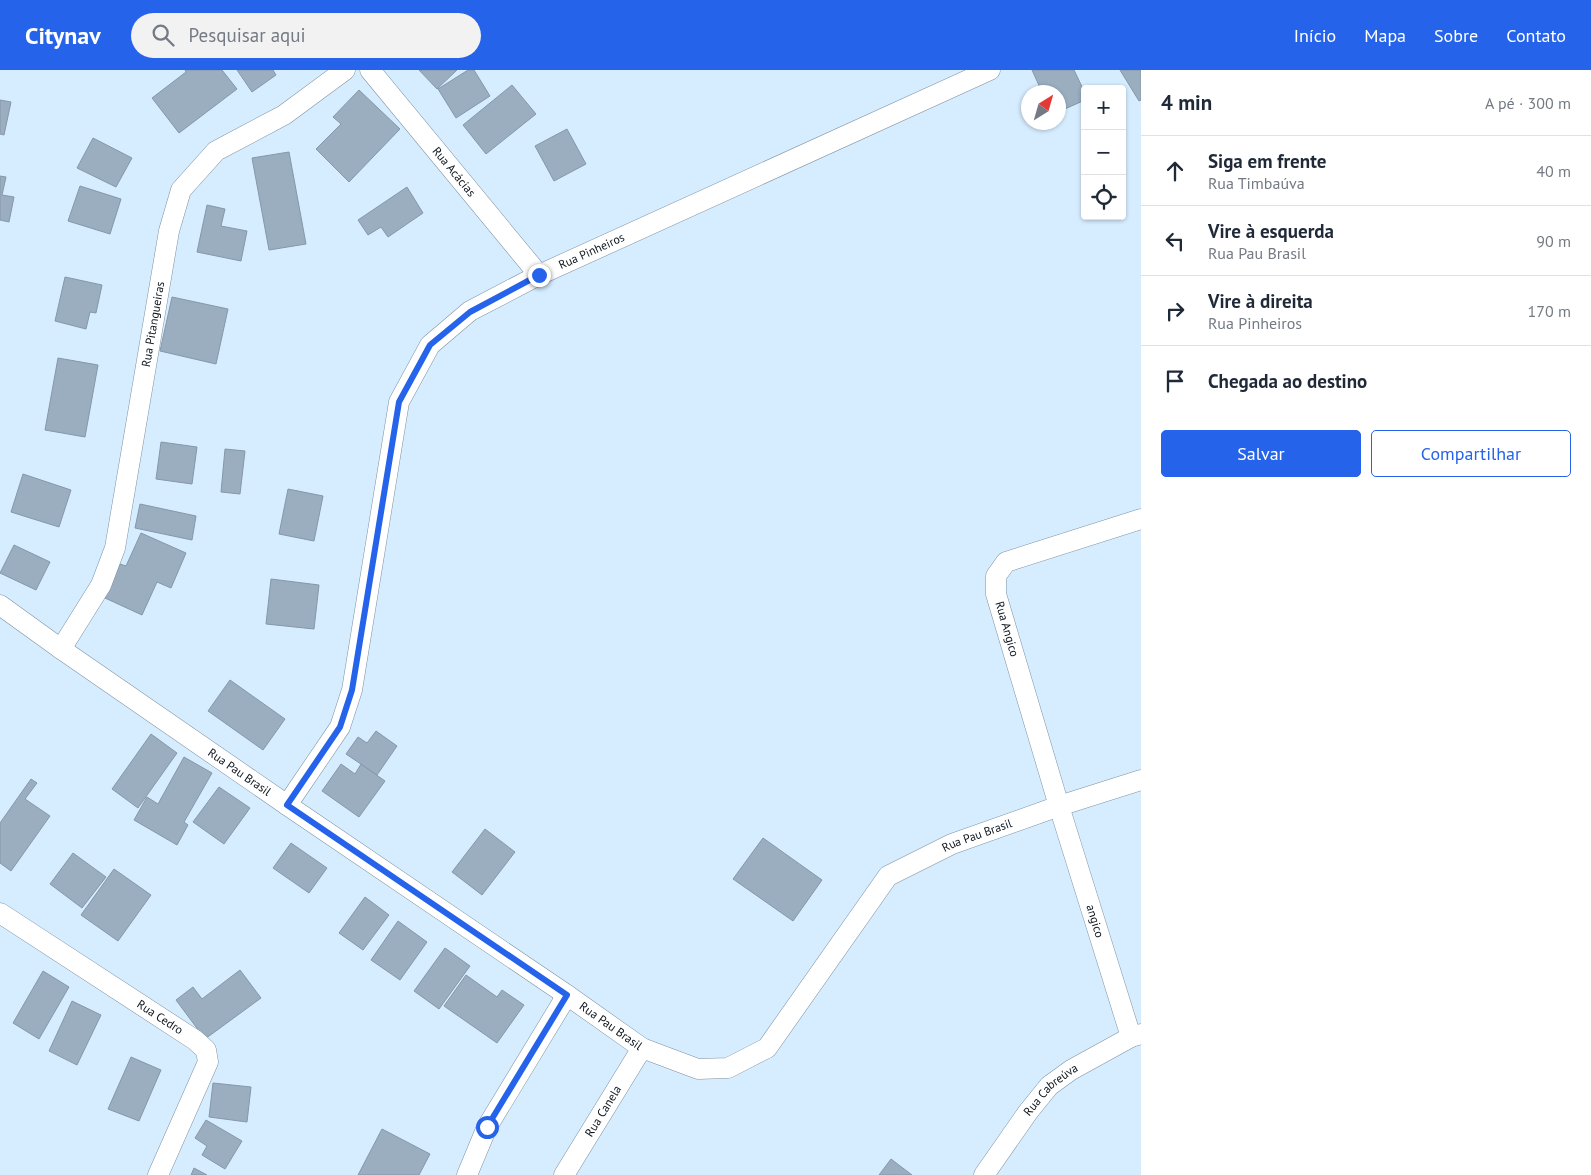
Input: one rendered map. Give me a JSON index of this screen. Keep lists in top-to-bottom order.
{
  "streets": {
    "street": [
      "Rua Acácias",
      "Rua Pinheiros",
      "Rua Pitangueiras",
      "Rua Angico",
      "Rua Pau Brasil",
      "angico",
      "Rua Cedro",
      "Rua Cabreúva",
      "Rua Canela"
    ]
  },
  "crossings": [
    ["Rua Acácias", "Rua Pinheiros"],
    ["Rua Pinheiros", "Rua Pau Brasil"],
    ["Rua Pitangueiras", "Rua Pau Brasil"],
    ["Rua Angico", "Rua Pau Brasil"],
    ["Rua Angico", "angico"],
    ["Rua Pau Brasil", "angico"],
    ["Rua Pau Brasil", "Rua Canela"],
    ["angico", "Rua Cabreúva"]
  ],
  "north": "top right",
  "page": {
    "header": "Citynav",
    "search": "Pesquisar aqui",
    "nav": [
      "Início",
      "Mapa",
      "Sobre",
      "Contato"
    ],
    "heading": ["4 min", "A pé · 300 m"],
    "map_buttons": ["+", "−"],
    "list": [
      ["Siga em frente", "Rua Timbaúva", "40 m"],
      ["Vire à esquerda", "Rua Pau Brasil", "90 m"],
      ["Vire à direita", "Rua Pinheiros", "170 m"],
      "Chegada ao destino"
    ],
    "buttons": ["Salvar", "Compartilhar"]
  }
}
